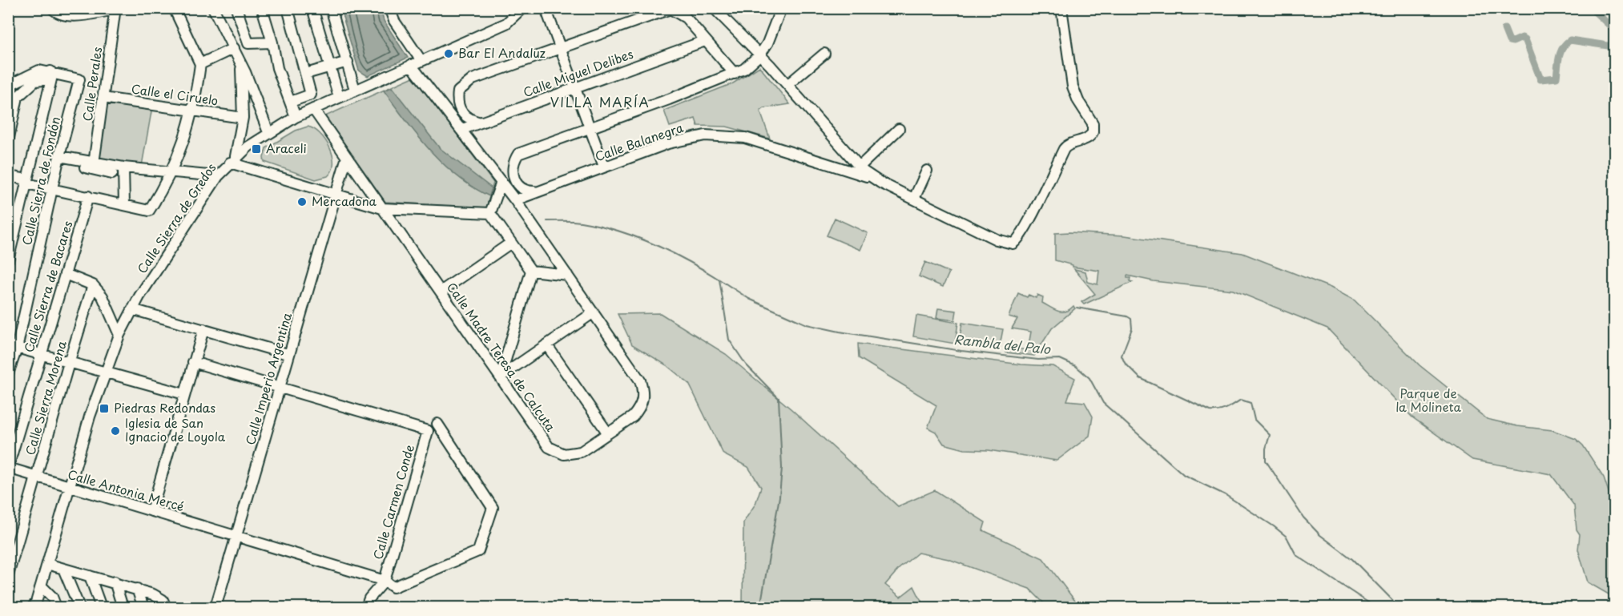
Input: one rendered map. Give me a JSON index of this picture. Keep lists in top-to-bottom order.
{
  "streets": {
    "street": [
      "Calle Miguel Delibes",
      "Calle Perales",
      "Calle el Ciruelo",
      "Calle Balanegra",
      "Calle Sierra de Fondón",
      "Calle Sierra de Gredos",
      "Calle Sierra de Bacares",
      "Calle Madre Teresa de Calcuta",
      "Calle Imperio Argentina",
      "Calle Sierra Morena",
      "Calle Antonia Mercé",
      "Calle Carmen Conde"
    ]
  },
  "crossings": [
    ["Calle Miguel Delibes", "Calle Madre Teresa de Calcuta"],
    ["Calle Perales", "Calle el Ciruelo"],
    ["Calle Balanegra", "Calle Madre Teresa de Calcuta"],
    ["Calle Sierra de Gredos", "Calle Madre Teresa de Calcuta"],
    ["Calle Sierra de Gredos", "Calle Antonia Mercé"],
    ["Calle Sierra de Bacares", "Calle Antonia Mercé"],
    ["Calle Madre Teresa de Calcuta", "Calle Imperio Argentina"],
    ["Calle Imperio Argentina", "Calle Antonia Mercé"],
    ["Calle Imperio Argentina", "Calle Carmen Conde"],
    ["Calle Sierra Morena", "Calle Antonia Mercé"],
    ["Calle Antonia Mercé", "Calle Carmen Conde"]
  ],
  "districts": ["VILLA MARÍA"],
  "water": ["Rambla del Palo"],
  "parks": ["Parque de la Molineta"],
  "places": {
    "other": ["Bar El Andaluz", "Mercadona", "Iglesia de San Ignacio de Loyola"],
    "transit": ["Araceli", "Piedras Redondas"]
  }
}
